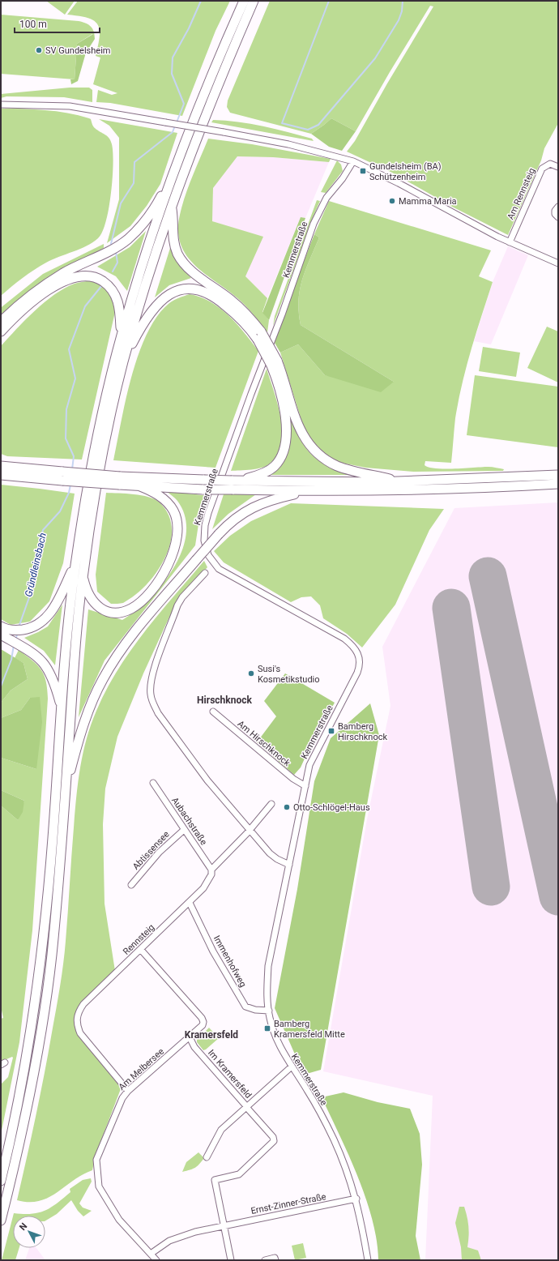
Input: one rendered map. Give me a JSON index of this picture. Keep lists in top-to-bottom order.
{
  "streets": {
    "street": [
      "Am Rennsteig",
      "Kemmerstraße",
      "Am Hirschknock",
      "Aubachstraße",
      "Abtissensee",
      "Rennsteig",
      "Immenhofweg",
      "Am Melbersee",
      "Im Kramersfeld",
      "Ernst-Zinner-Straße"
    ]
  },
  "crossings": [
    ["Kemmerstraße", "Am Hirschknock"],
    ["Kemmerstraße", "Immenhofweg"],
    ["Kemmerstraße", "Im Kramersfeld"],
    ["Kemmerstraße", "Ernst-Zinner-Straße"],
    ["Aubachstraße", "Abtissensee"],
    ["Aubachstraße", "Rennsteig"],
    ["Rennsteig", "Immenhofweg"],
    ["Rennsteig", "Am Melbersee"],
    ["Am Melbersee", "Im Kramersfeld"],
    ["Am Melbersee", "Ernst-Zinner-Straße"]
  ],
  "districts": ["Hirschknock", "Kramersfeld"],
  "water": ["Gründleinsbach"],
  "places": {
    "other": [
      "SV Gundelsheim",
      "Mamma Maria",
      "Susi's Kosmetikstudio",
      "Otto-Schlögel-Haus"
    ],
    "transit": ["Gundelsheim (BA) Schützenheim", "Bamberg Hirschknock", "Bamberg Kramersfeld Mitte"]
  },
  "scale_bar": "100 m",
  "north": "top left"
}
